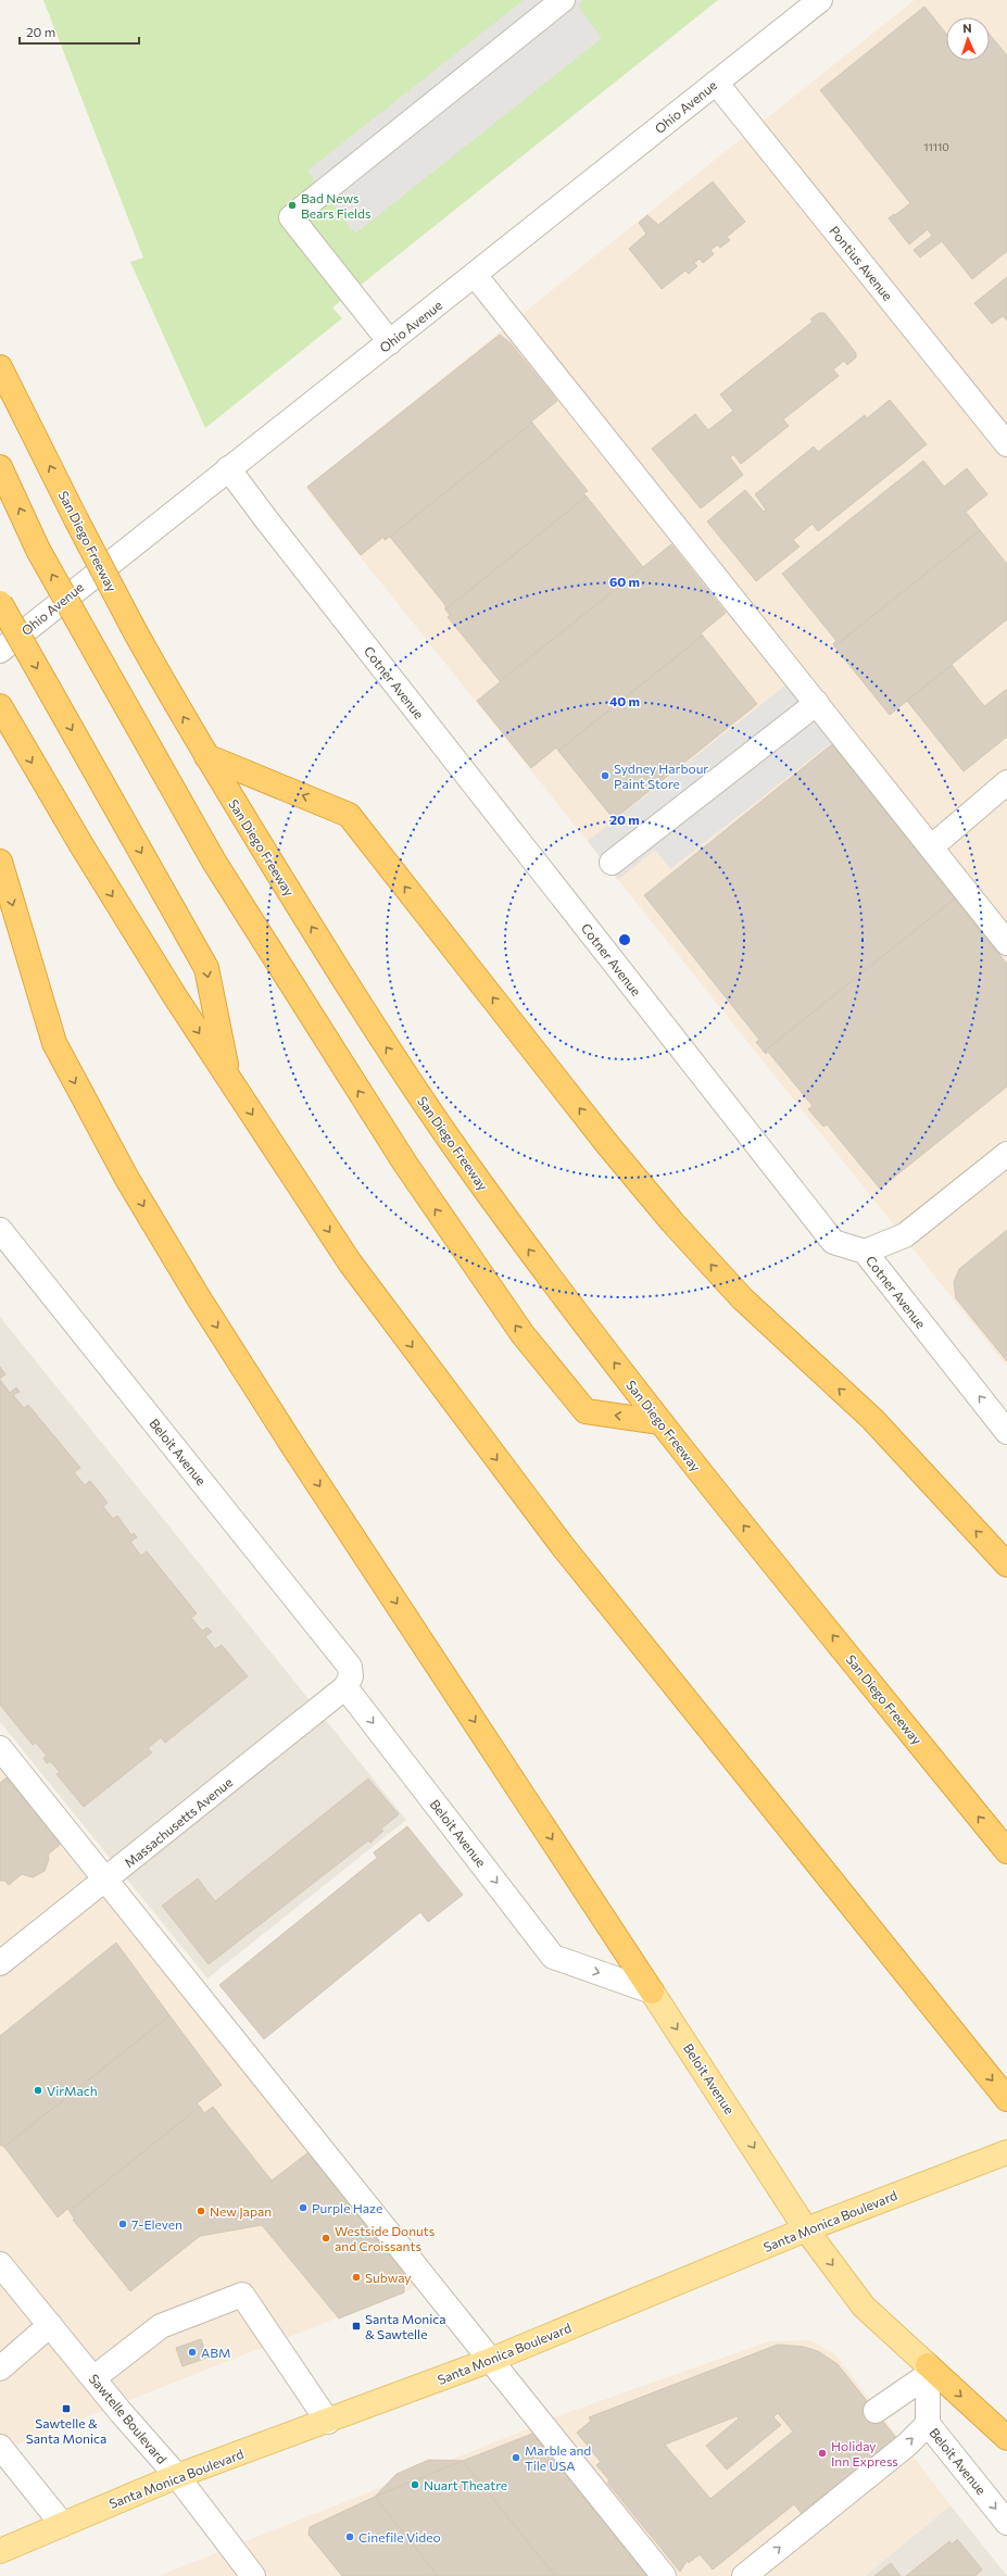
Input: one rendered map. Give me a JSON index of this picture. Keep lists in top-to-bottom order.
{
  "streets": {
    "highway": ["San Diego Freeway"],
    "main road": ["Beloit Avenue", "Santa Monica Boulevard"],
    "street": [
      "Ohio Avenue",
      "Pontius Avenue",
      "Cotner Avenue",
      "Massachusetts Avenue",
      "Sawtelle Boulevard"
    ]
  },
  "crossings": [
    ["Ohio Avenue", "Pontius Avenue"],
    ["Ohio Avenue", "Cotner Avenue"],
    ["Beloit Avenue", "Massachusetts Avenue"],
    ["Beloit Avenue", "Santa Monica Boulevard"],
    ["Santa Monica Boulevard", "Sawtelle Boulevard"]
  ],
  "one_way": ["Beloit Avenue"],
  "places": {
    "other": [
      "Bad News Bears Fields",
      "Sydney Harbour Paint Store",
      "VirMach",
      "Purple Haze",
      "New Japan",
      "7-Eleven",
      "Westside Donuts and Croissants",
      "Subway",
      "ABM",
      "Holiday Inn Express",
      "Marble and Tile USA",
      "Nuart Theatre",
      "Cinefile Video"
    ],
    "transit": ["Santa Monica & Sawtelle", "Sawtelle & Santa Monica"]
  },
  "house_numbers": ["11110"],
  "scale_bar": "20 m",
  "north": "top",
  "rings": ["60 m", "40 m", "20 m"]
}
